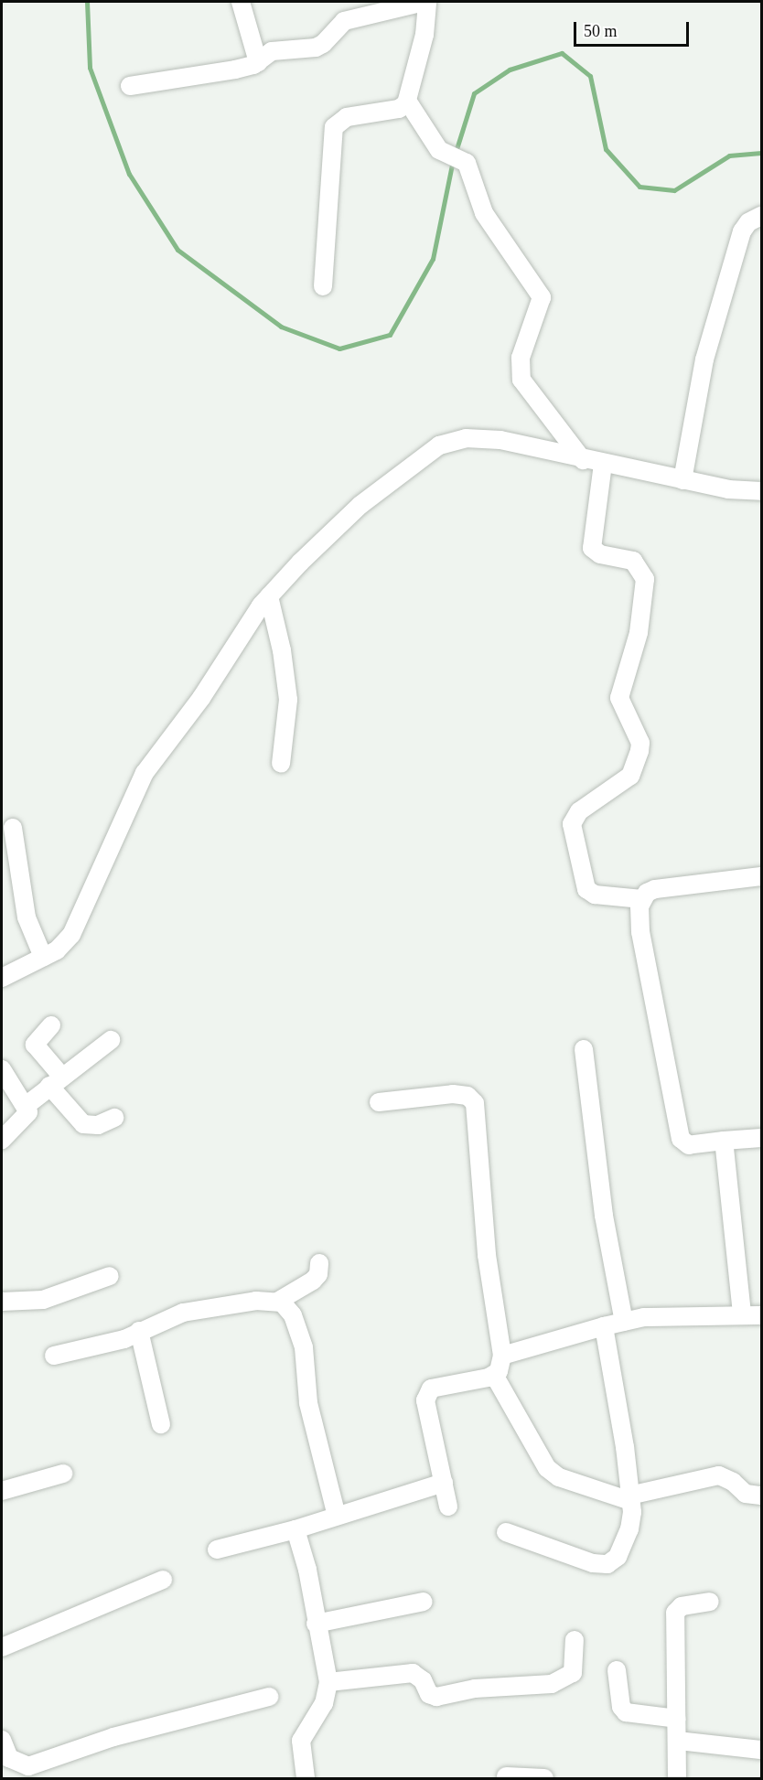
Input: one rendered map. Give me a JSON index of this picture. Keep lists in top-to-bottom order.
{
  "scale_bar": "50 m"
}
